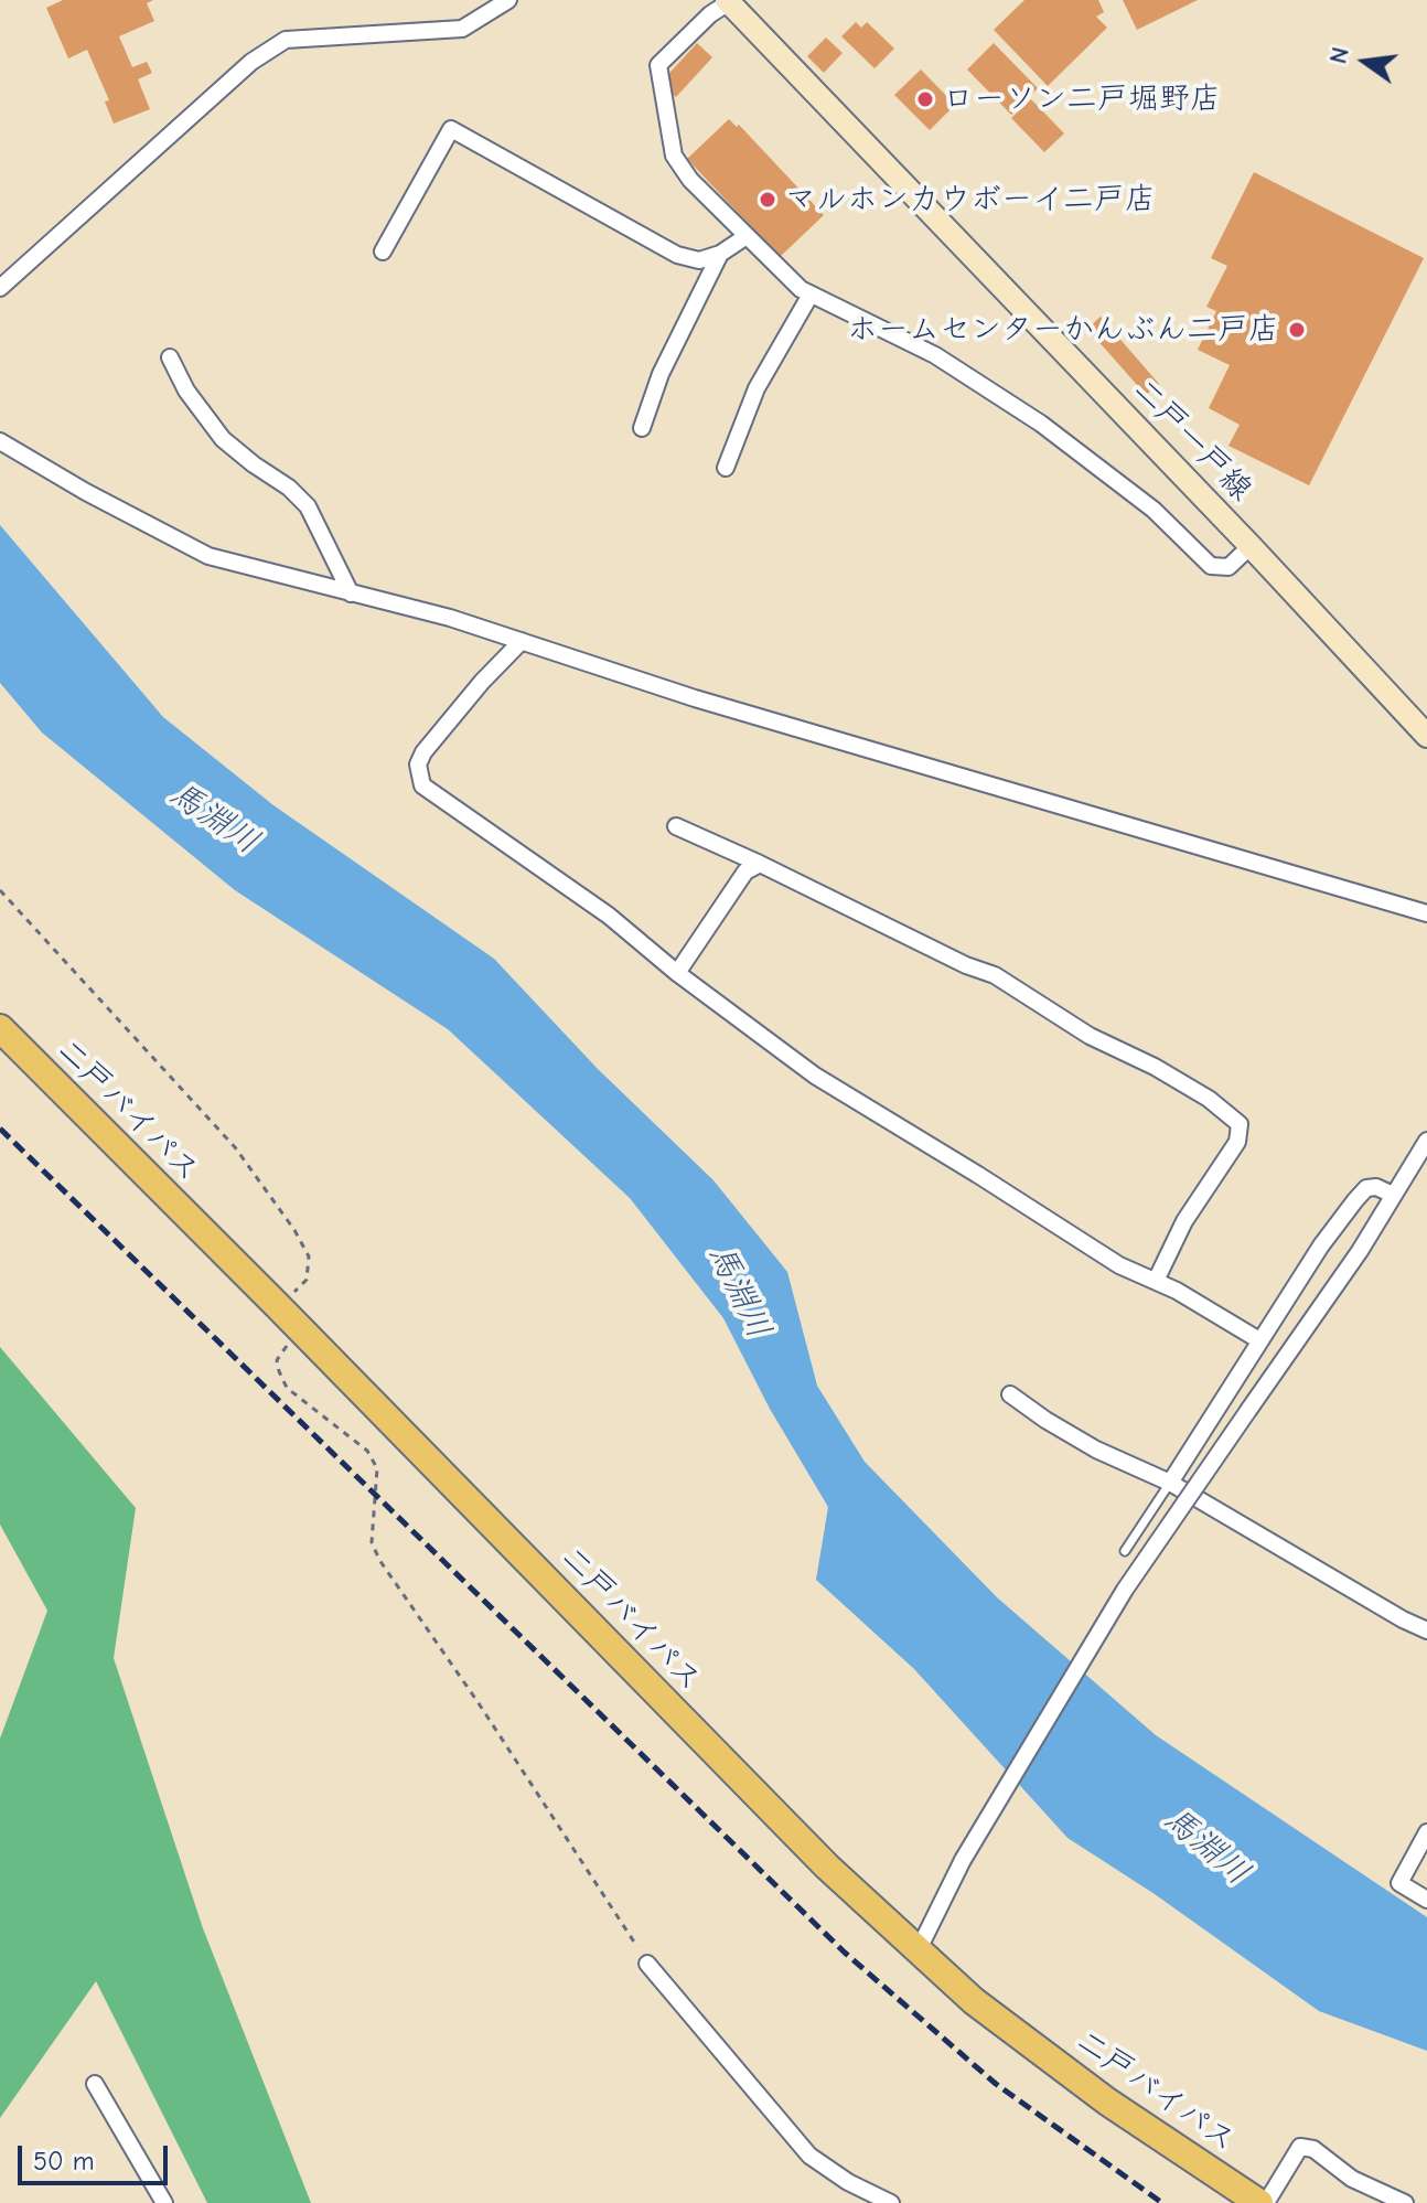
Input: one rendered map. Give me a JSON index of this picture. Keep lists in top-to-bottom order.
{
  "streets": {
    "highway": ["二戸バイパス"],
    "main road": ["二戸一戸線"]
  },
  "water": ["馬淵川"],
  "places": ["ローソン二戸堀野店", "マルホンカウボーイ二戸店", "ホームセンターかんぶん二戸店"],
  "scale_bar": "50 m",
  "north": "left"
}
